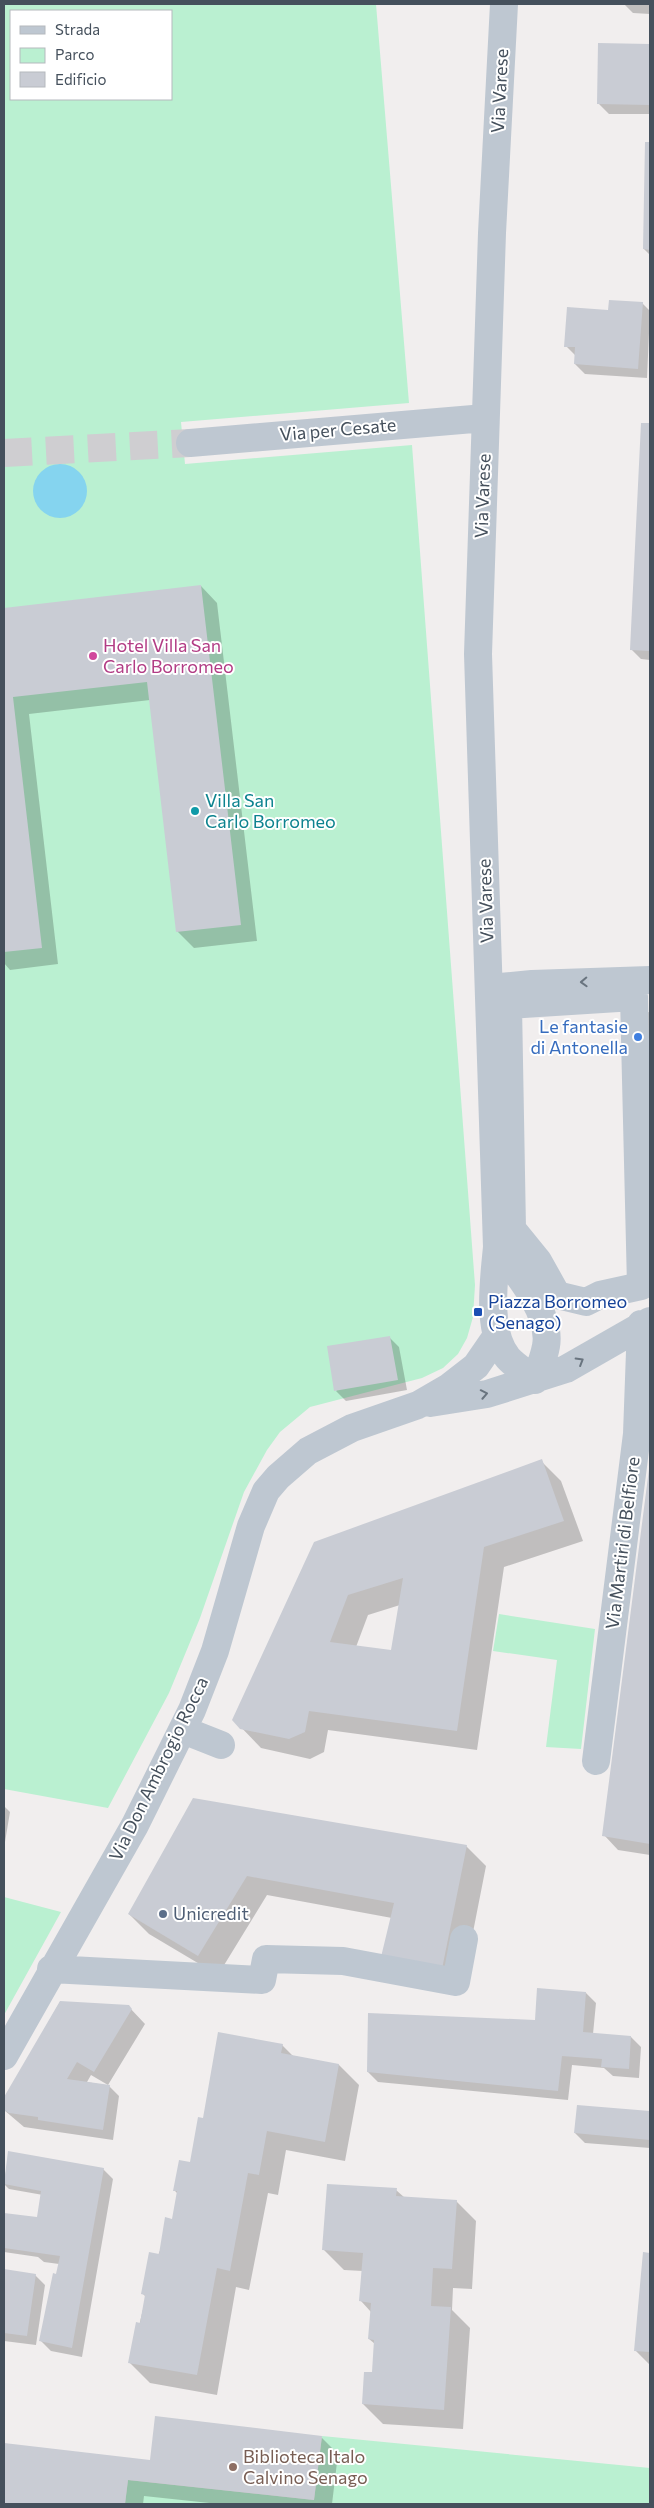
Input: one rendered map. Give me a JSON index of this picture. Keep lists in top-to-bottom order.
{
  "streets": {
    "street": [
      "Via Varese",
      "Via per Cesate",
      "Via Martiri di Belfiore",
      "Via Don Ambrogio Rocca"
    ]
  },
  "crossings": [
    ["Via Varese", "Via per Cesate"]
  ],
  "places": {
    "other": [
      "Hotel Villa San Carlo Borromeo",
      "Villa San Carlo Borromeo",
      "Le fantasie di Antonella",
      "Unicredit",
      "Biblioteca Italo Calvino Senago"
    ],
    "transit": ["Piazza Borromeo (Senago)"]
  },
  "legend": ["Strada", "Parco", "Edificio"]
}
